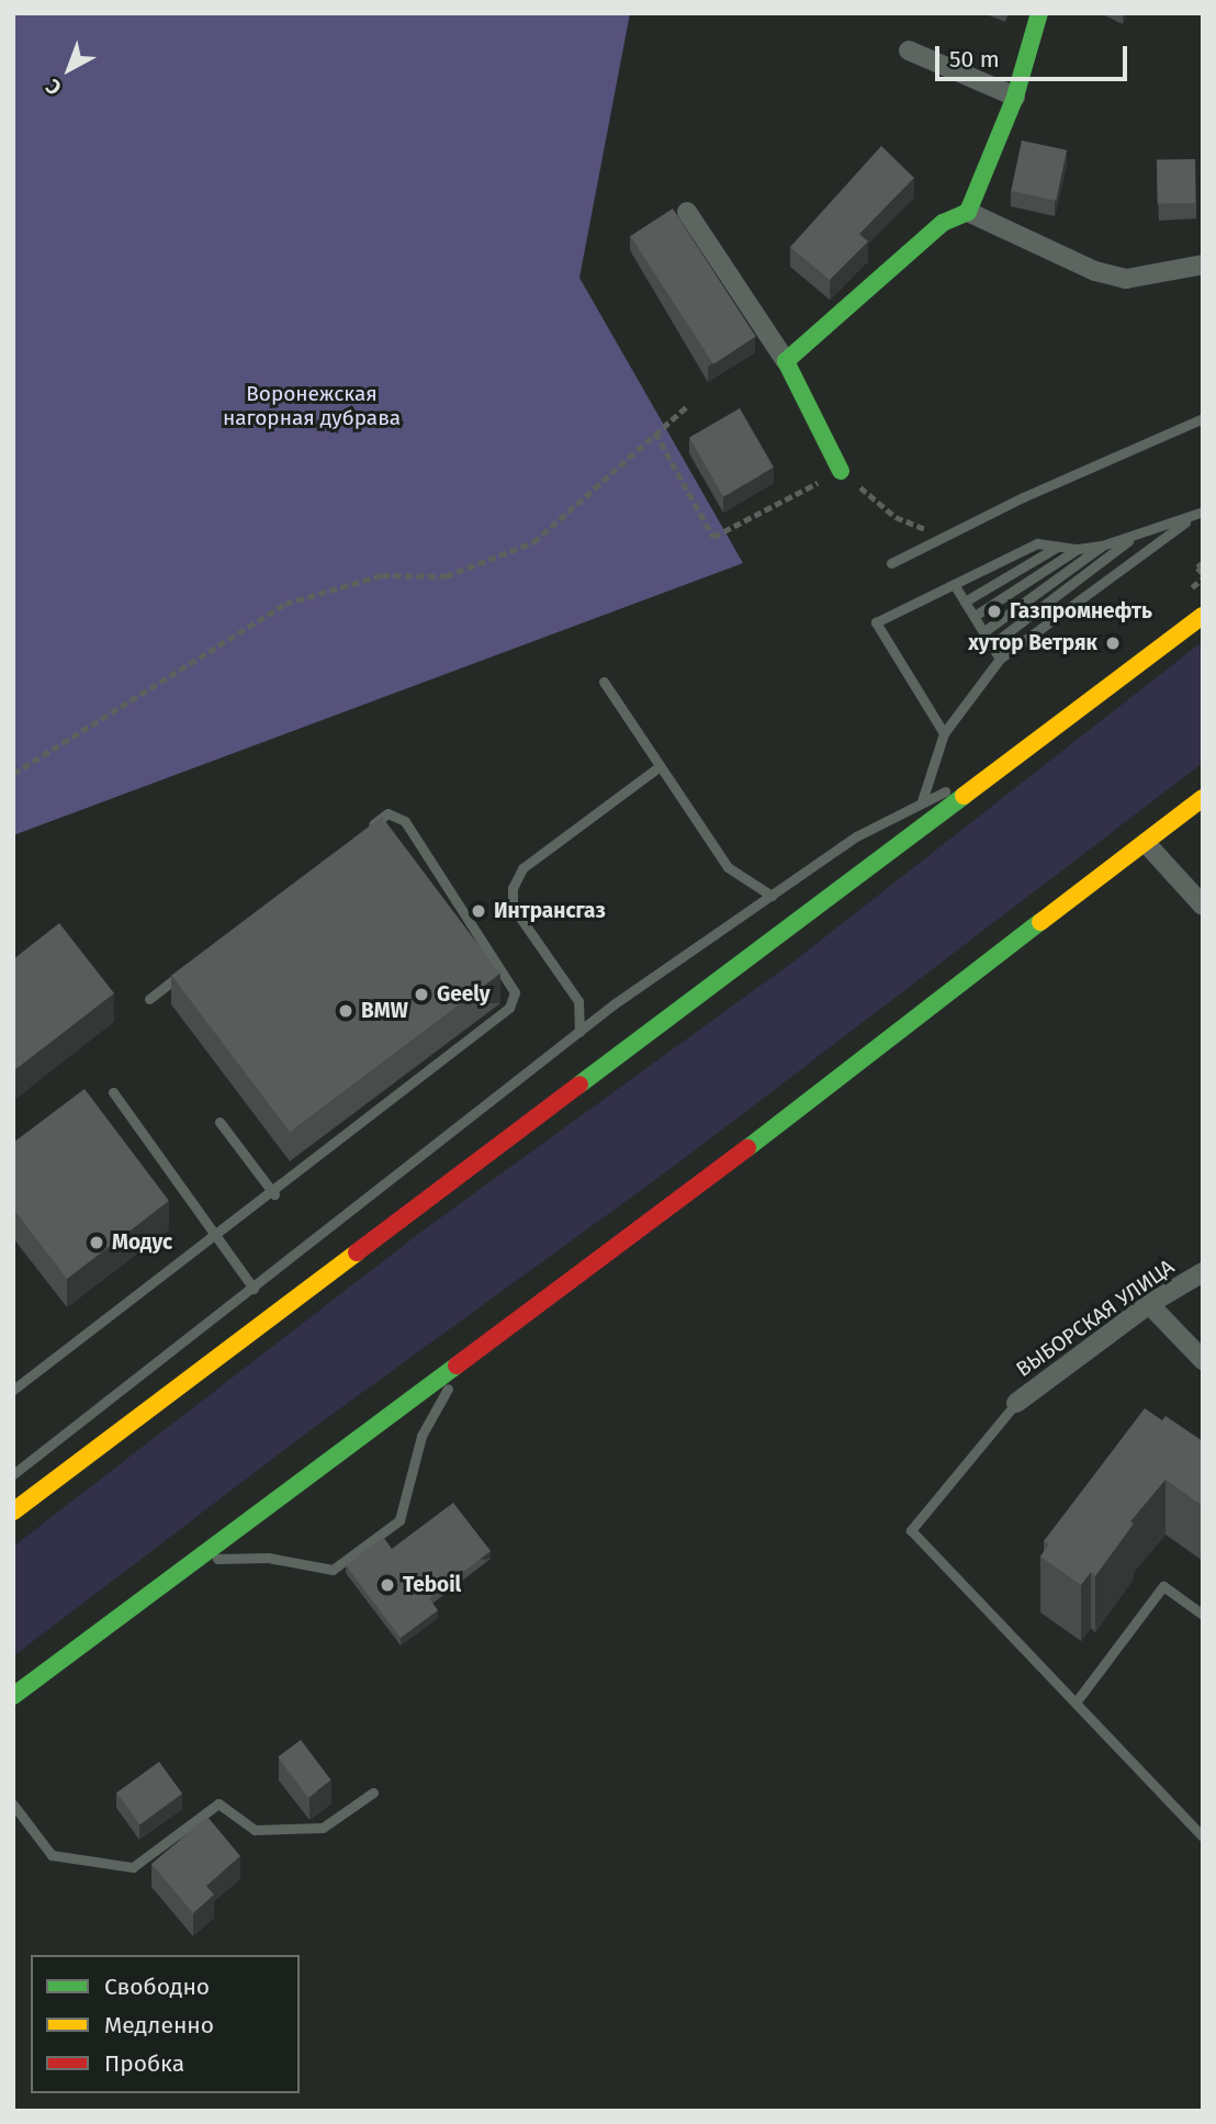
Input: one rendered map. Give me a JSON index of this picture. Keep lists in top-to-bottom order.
{
  "streets": {
    "street": ["ВЫБОРСКАЯ УЛИЦА"]
  },
  "parks": ["Воронежская нагорная дубрава"],
  "places": [
    "Газпромнефть",
    "хутор Ветряк",
    "Интрансгаз",
    "Geely",
    "BMW",
    "Модус",
    "Teboil"
  ],
  "legend": ["Свободно", "Медленно", "Пробка"],
  "scale_bar": "50 m",
  "north": "bottom left"
}
